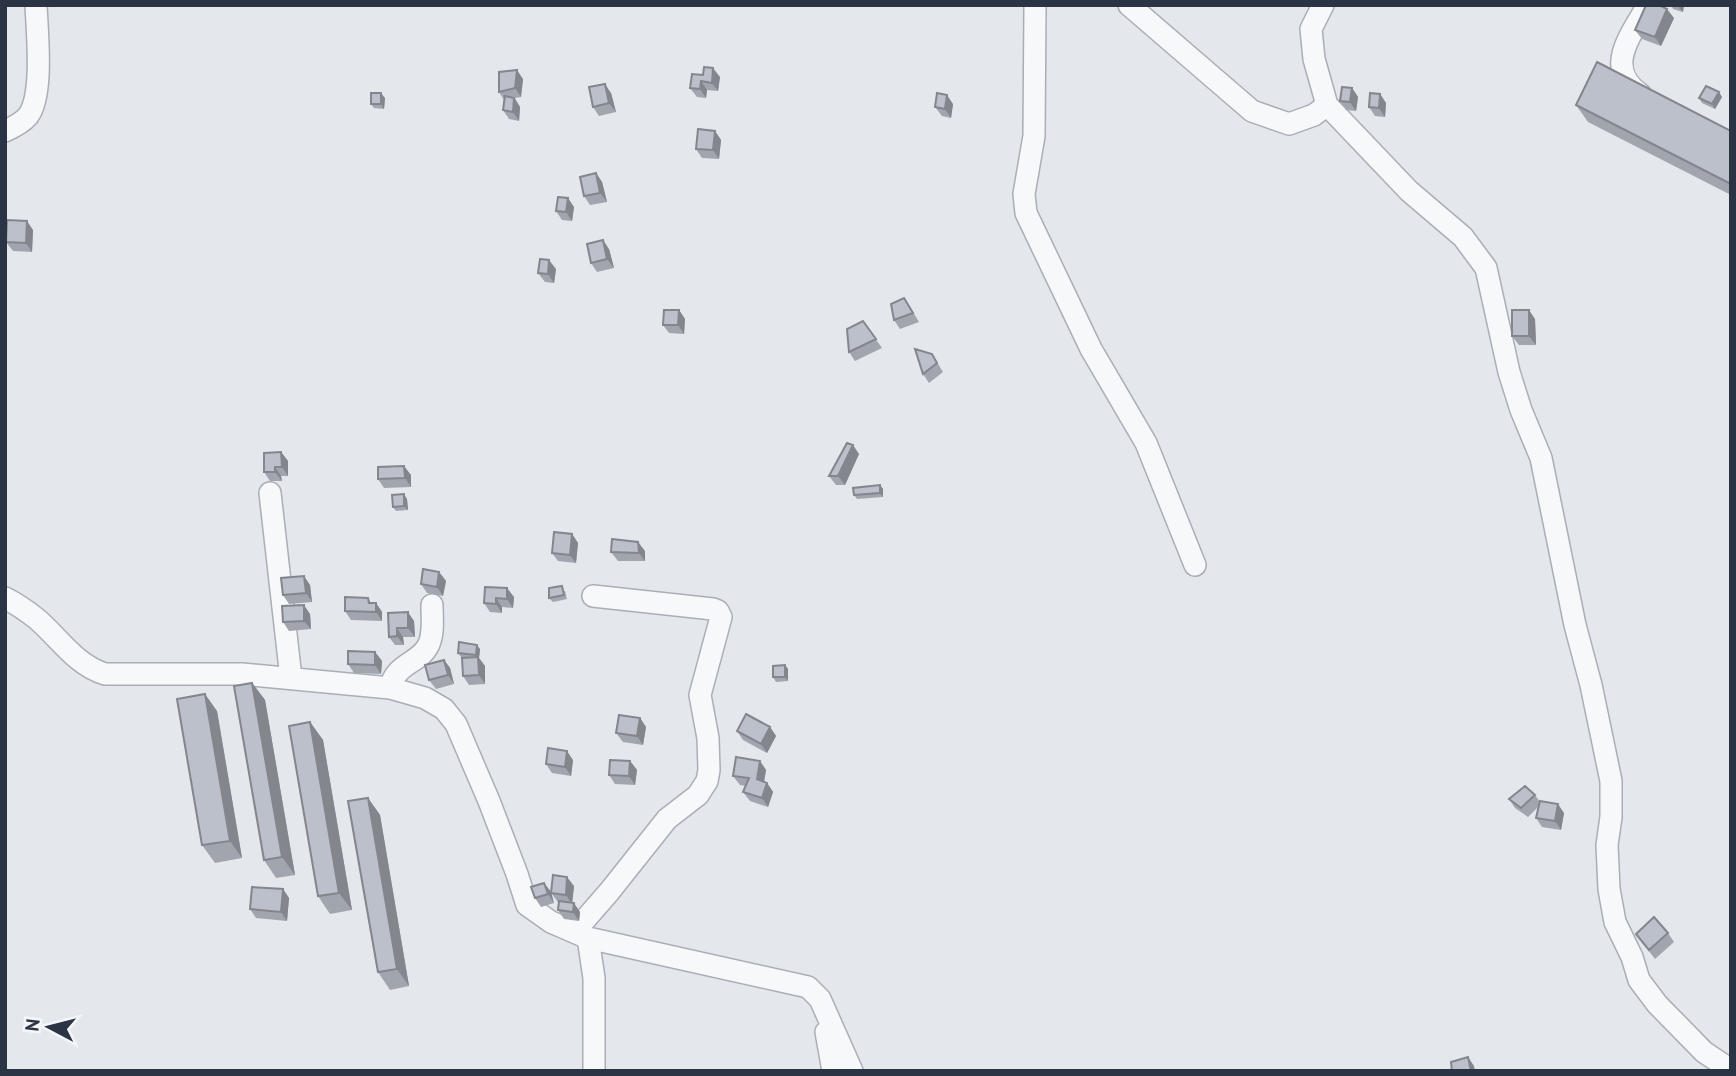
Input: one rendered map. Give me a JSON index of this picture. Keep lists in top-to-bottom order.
{
  "north": "left"
}
